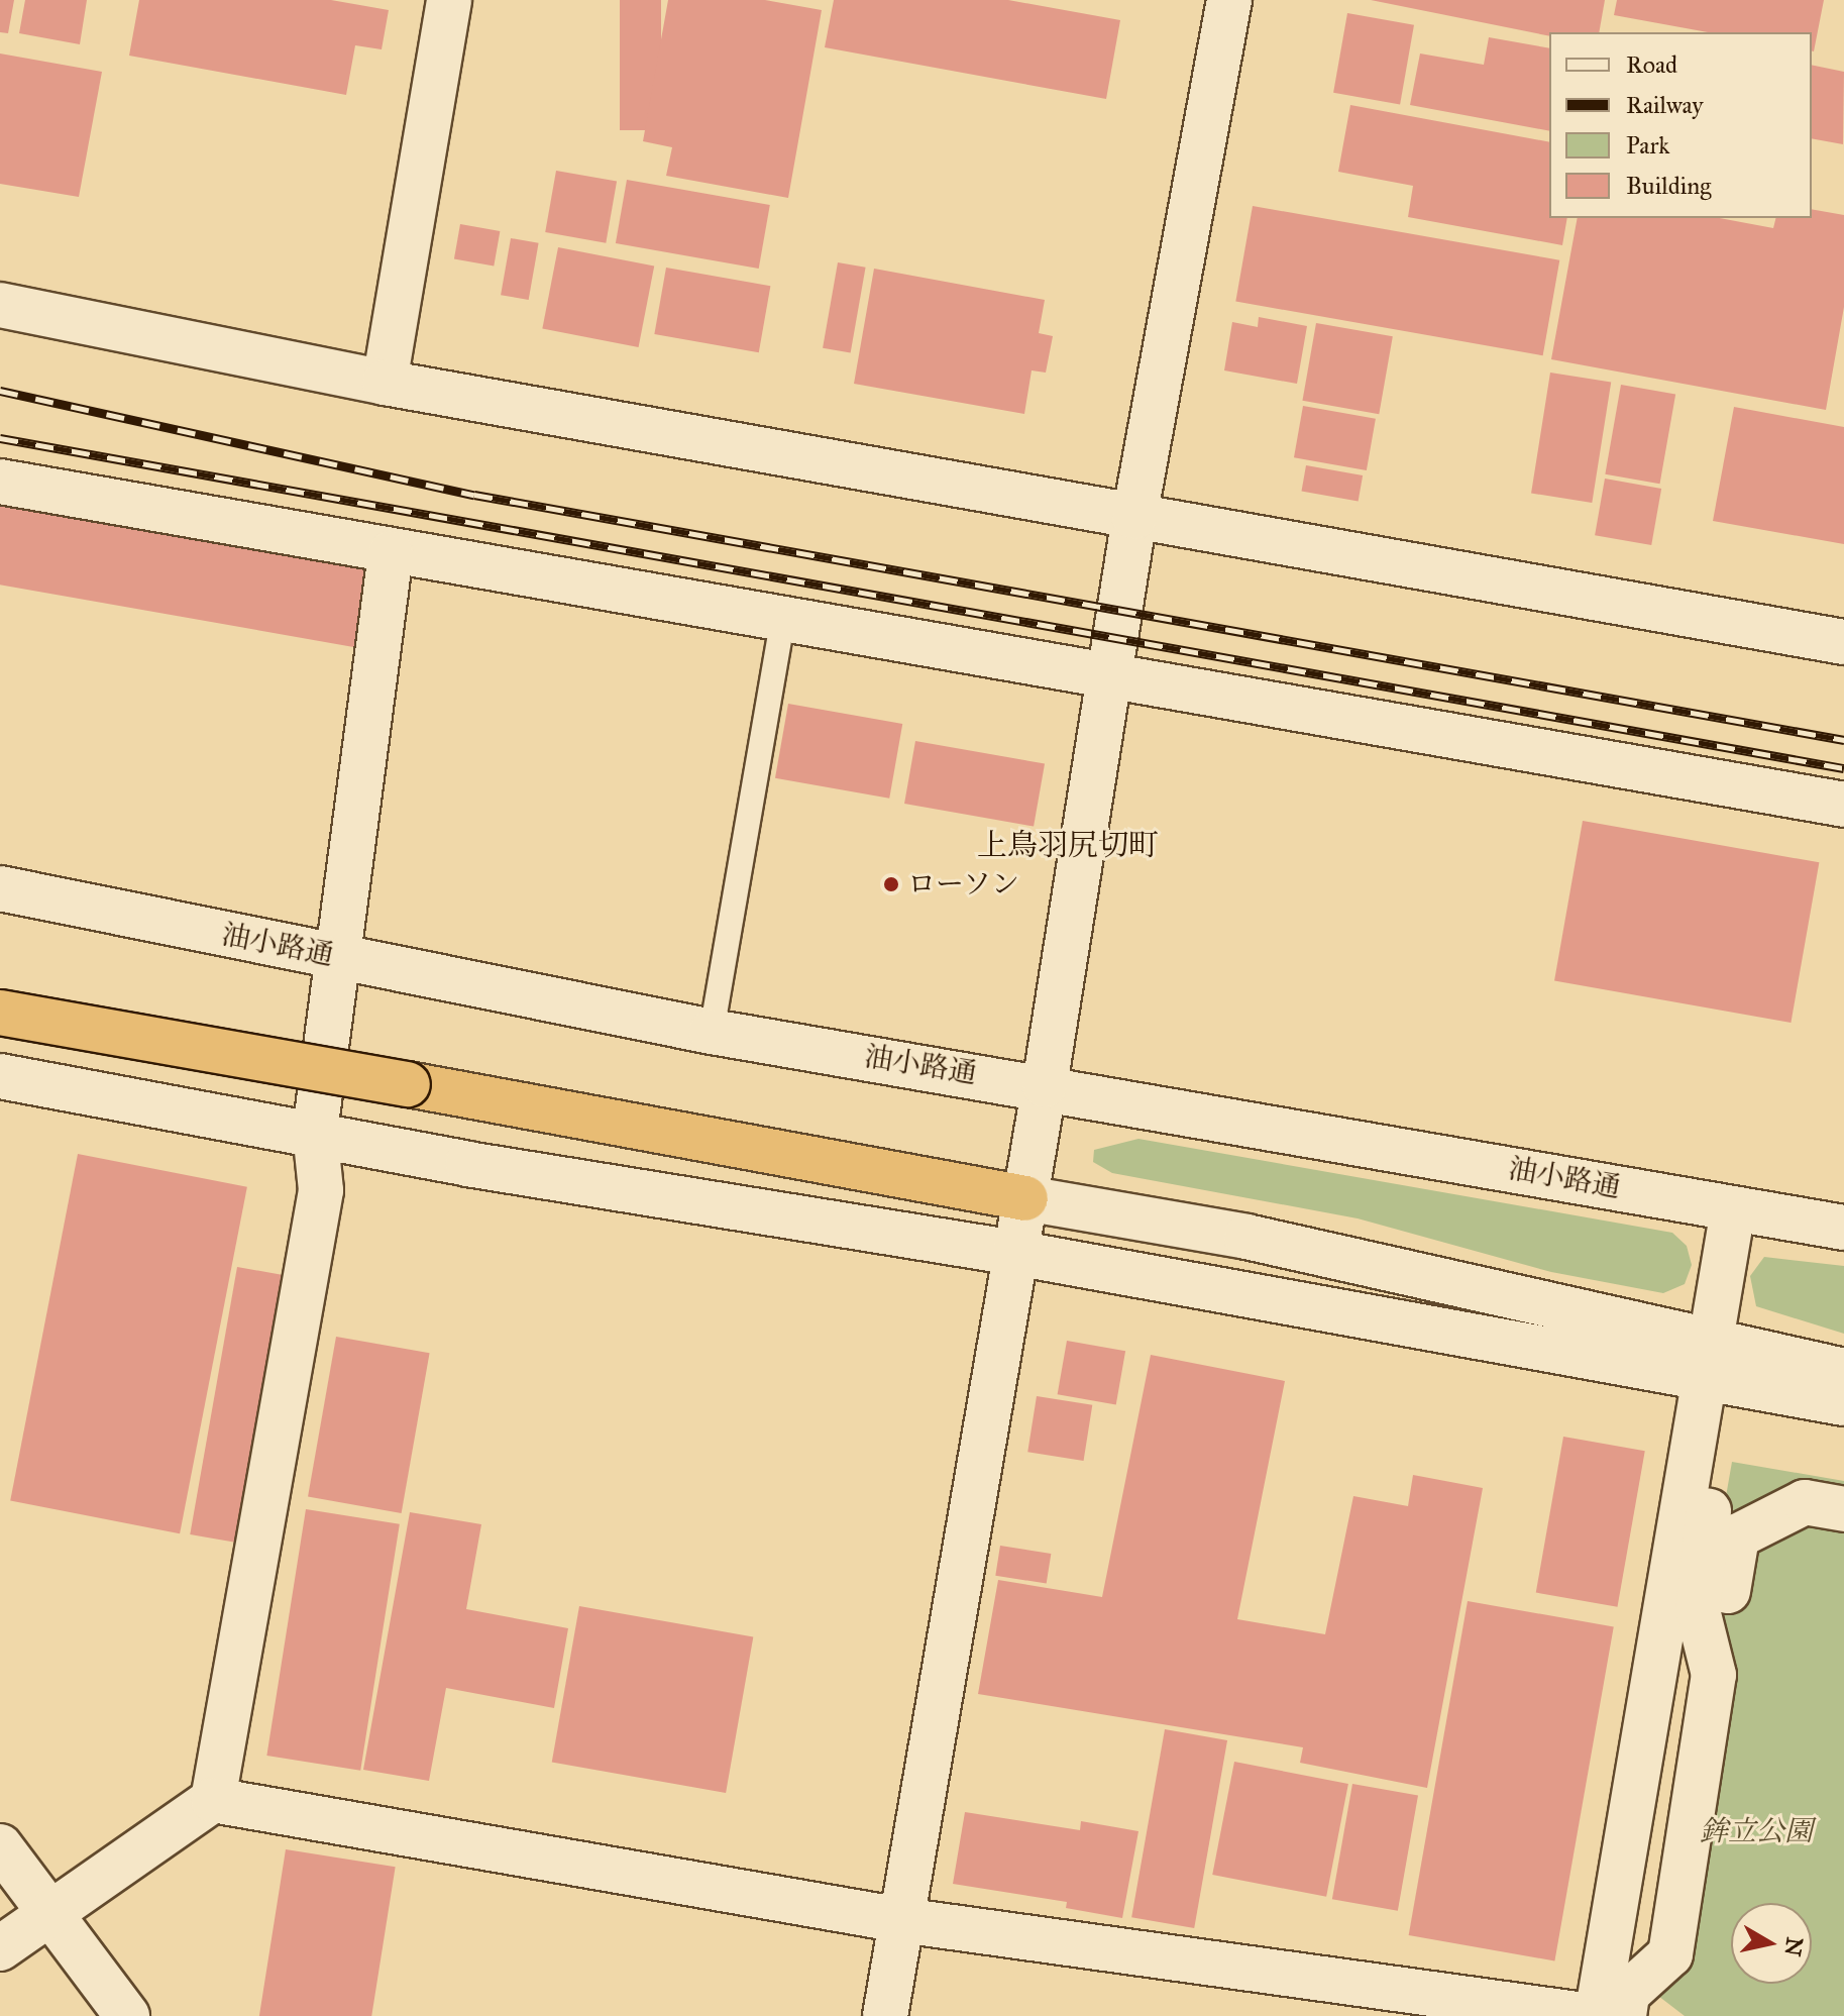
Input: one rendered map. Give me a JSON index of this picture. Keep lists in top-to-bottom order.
{
  "streets": {
    "street": ["油小路通"]
  },
  "districts": ["上鳥羽尻切町"],
  "parks": ["鉾立公園"],
  "places": ["ローソン"],
  "legend": [
    "Road",
    "Railway",
    "Park",
    "Building"
  ],
  "north": "right"
}
